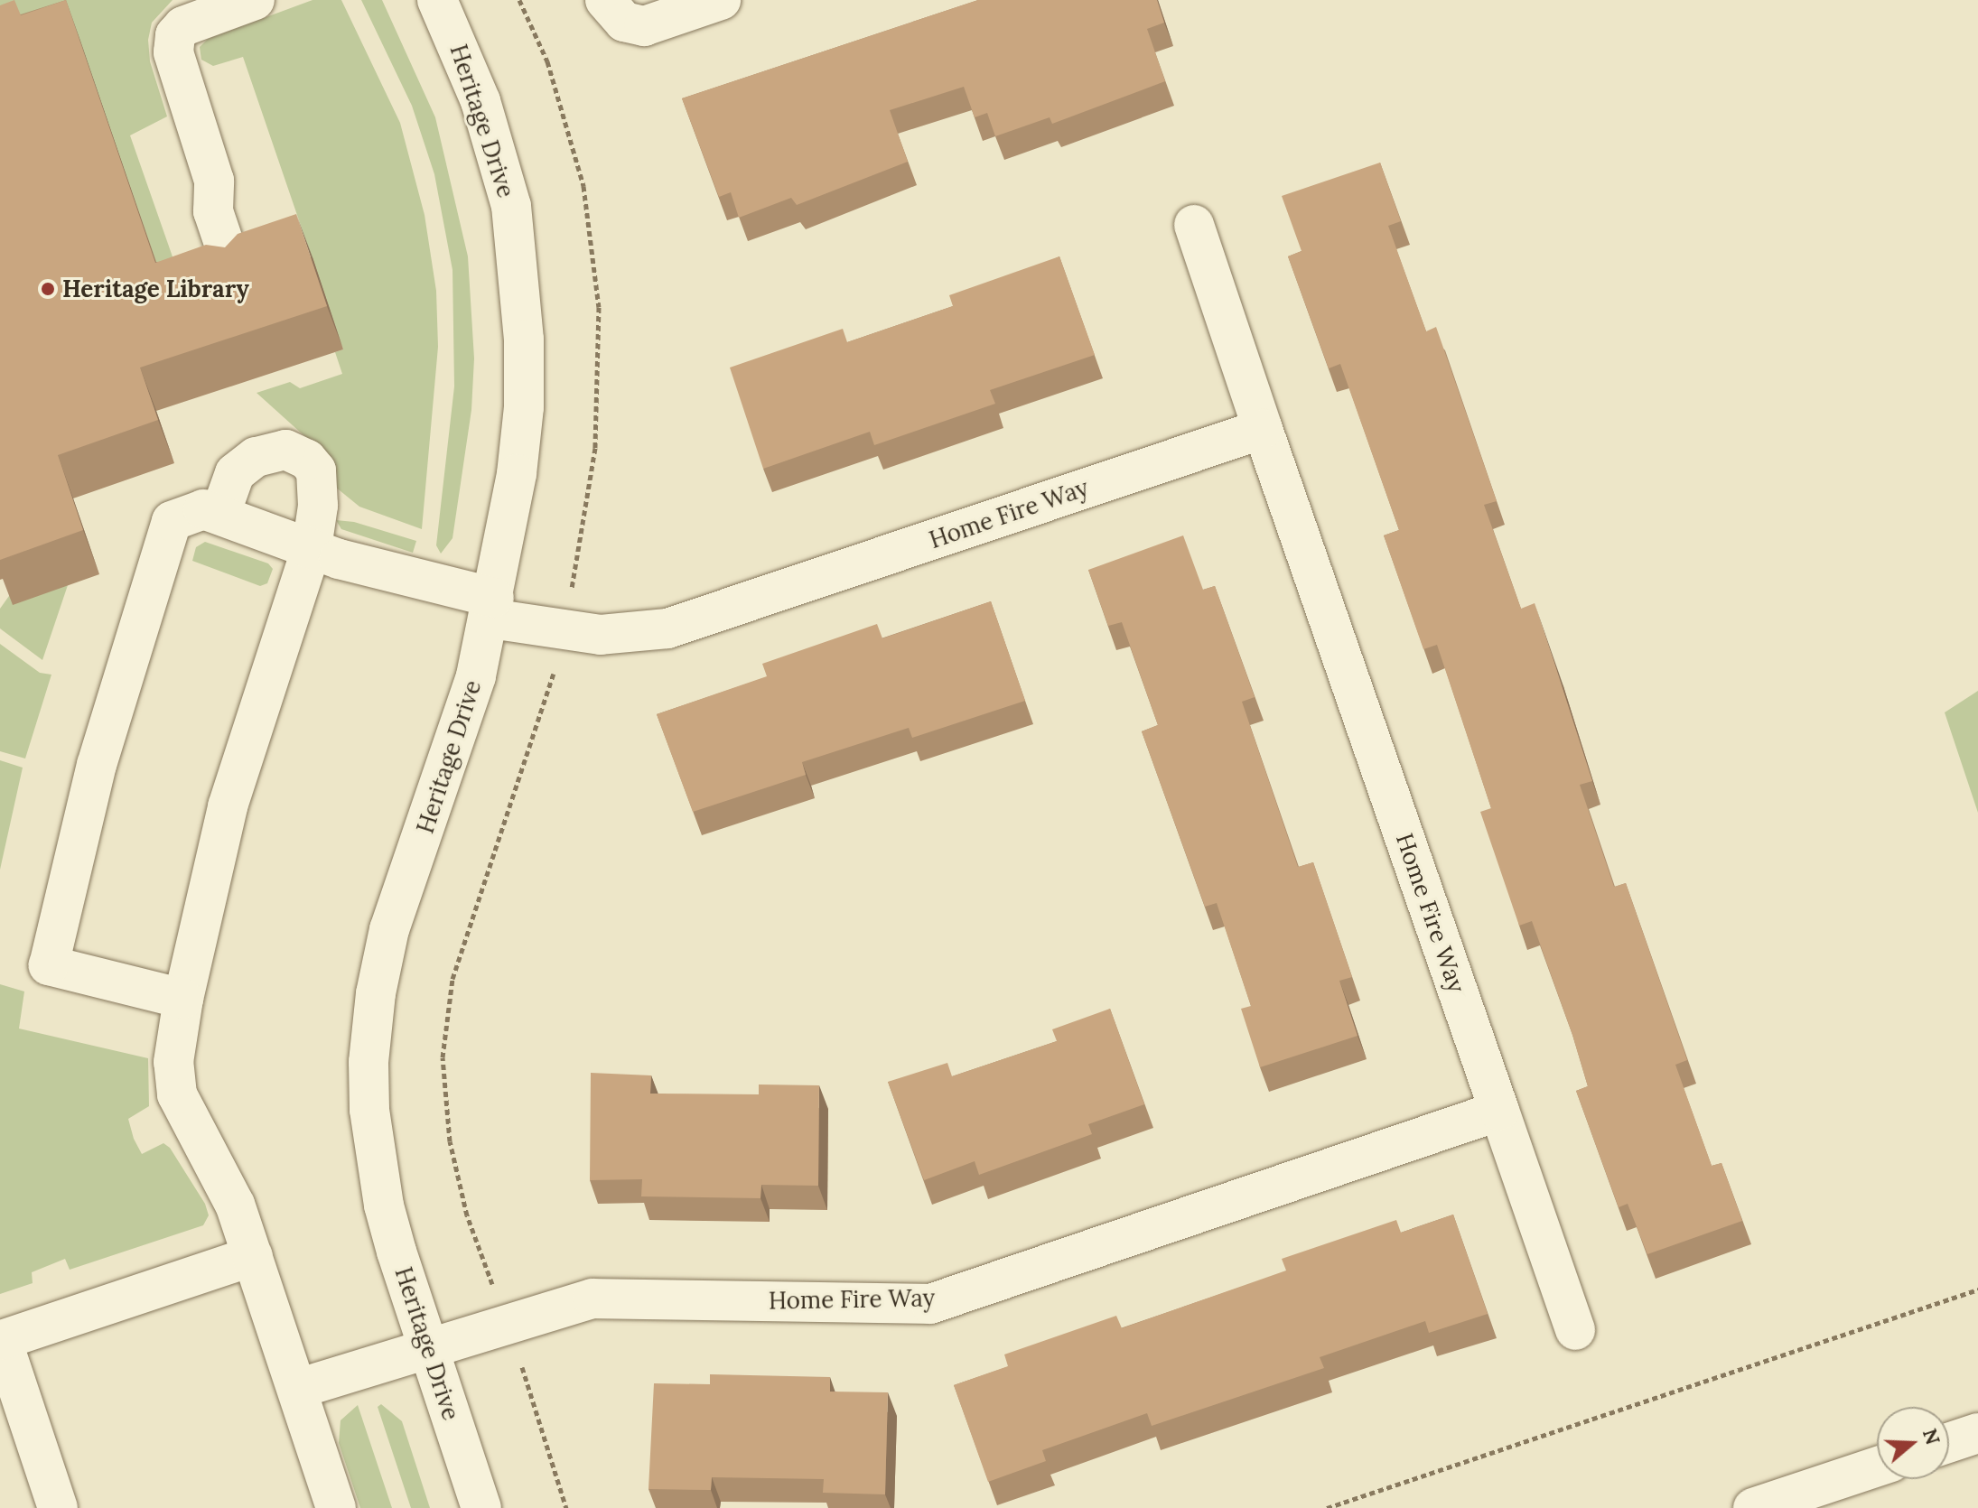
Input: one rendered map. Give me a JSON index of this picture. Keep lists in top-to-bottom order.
{
  "streets": {
    "street": ["Heritage Drive", "Home Fire Way"]
  },
  "crossings": [
    ["Heritage Drive", "Home Fire Way"]
  ],
  "places": ["Heritage Library"],
  "north": "right"
}
